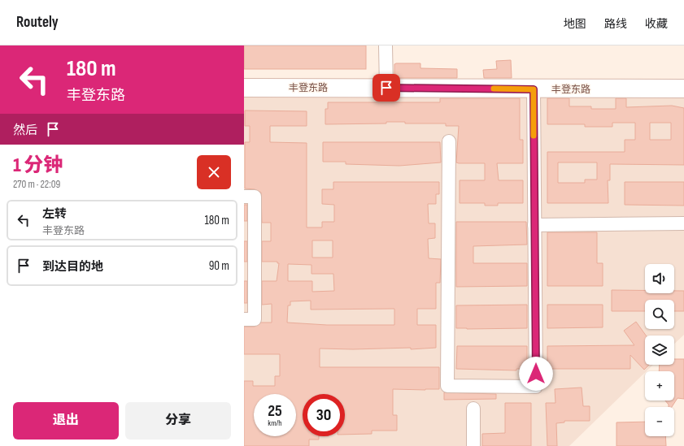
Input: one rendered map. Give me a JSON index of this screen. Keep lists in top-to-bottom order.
{
  "streets": {
    "street": ["丰登东路"]
  },
  "page": {
    "header": "Routely",
    "nav": ["地图", "路线", "收藏"],
    "turn": ["180 m", "丰登东路"],
    "then": "然后",
    "heading": ["1 分钟", "270 m · 22:09"],
    "list": [
      {
        "name": "左转",
        "note": "丰登东路",
        "value": "180 m"
      },
      {
        "name": "到达目的地",
        "value": "90 m"
      }
    ],
    "map_buttons": ["+", "−"],
    "speed": "25 km/h",
    "limit": "30",
    "buttons": ["退出", "分享"]
  }
}
